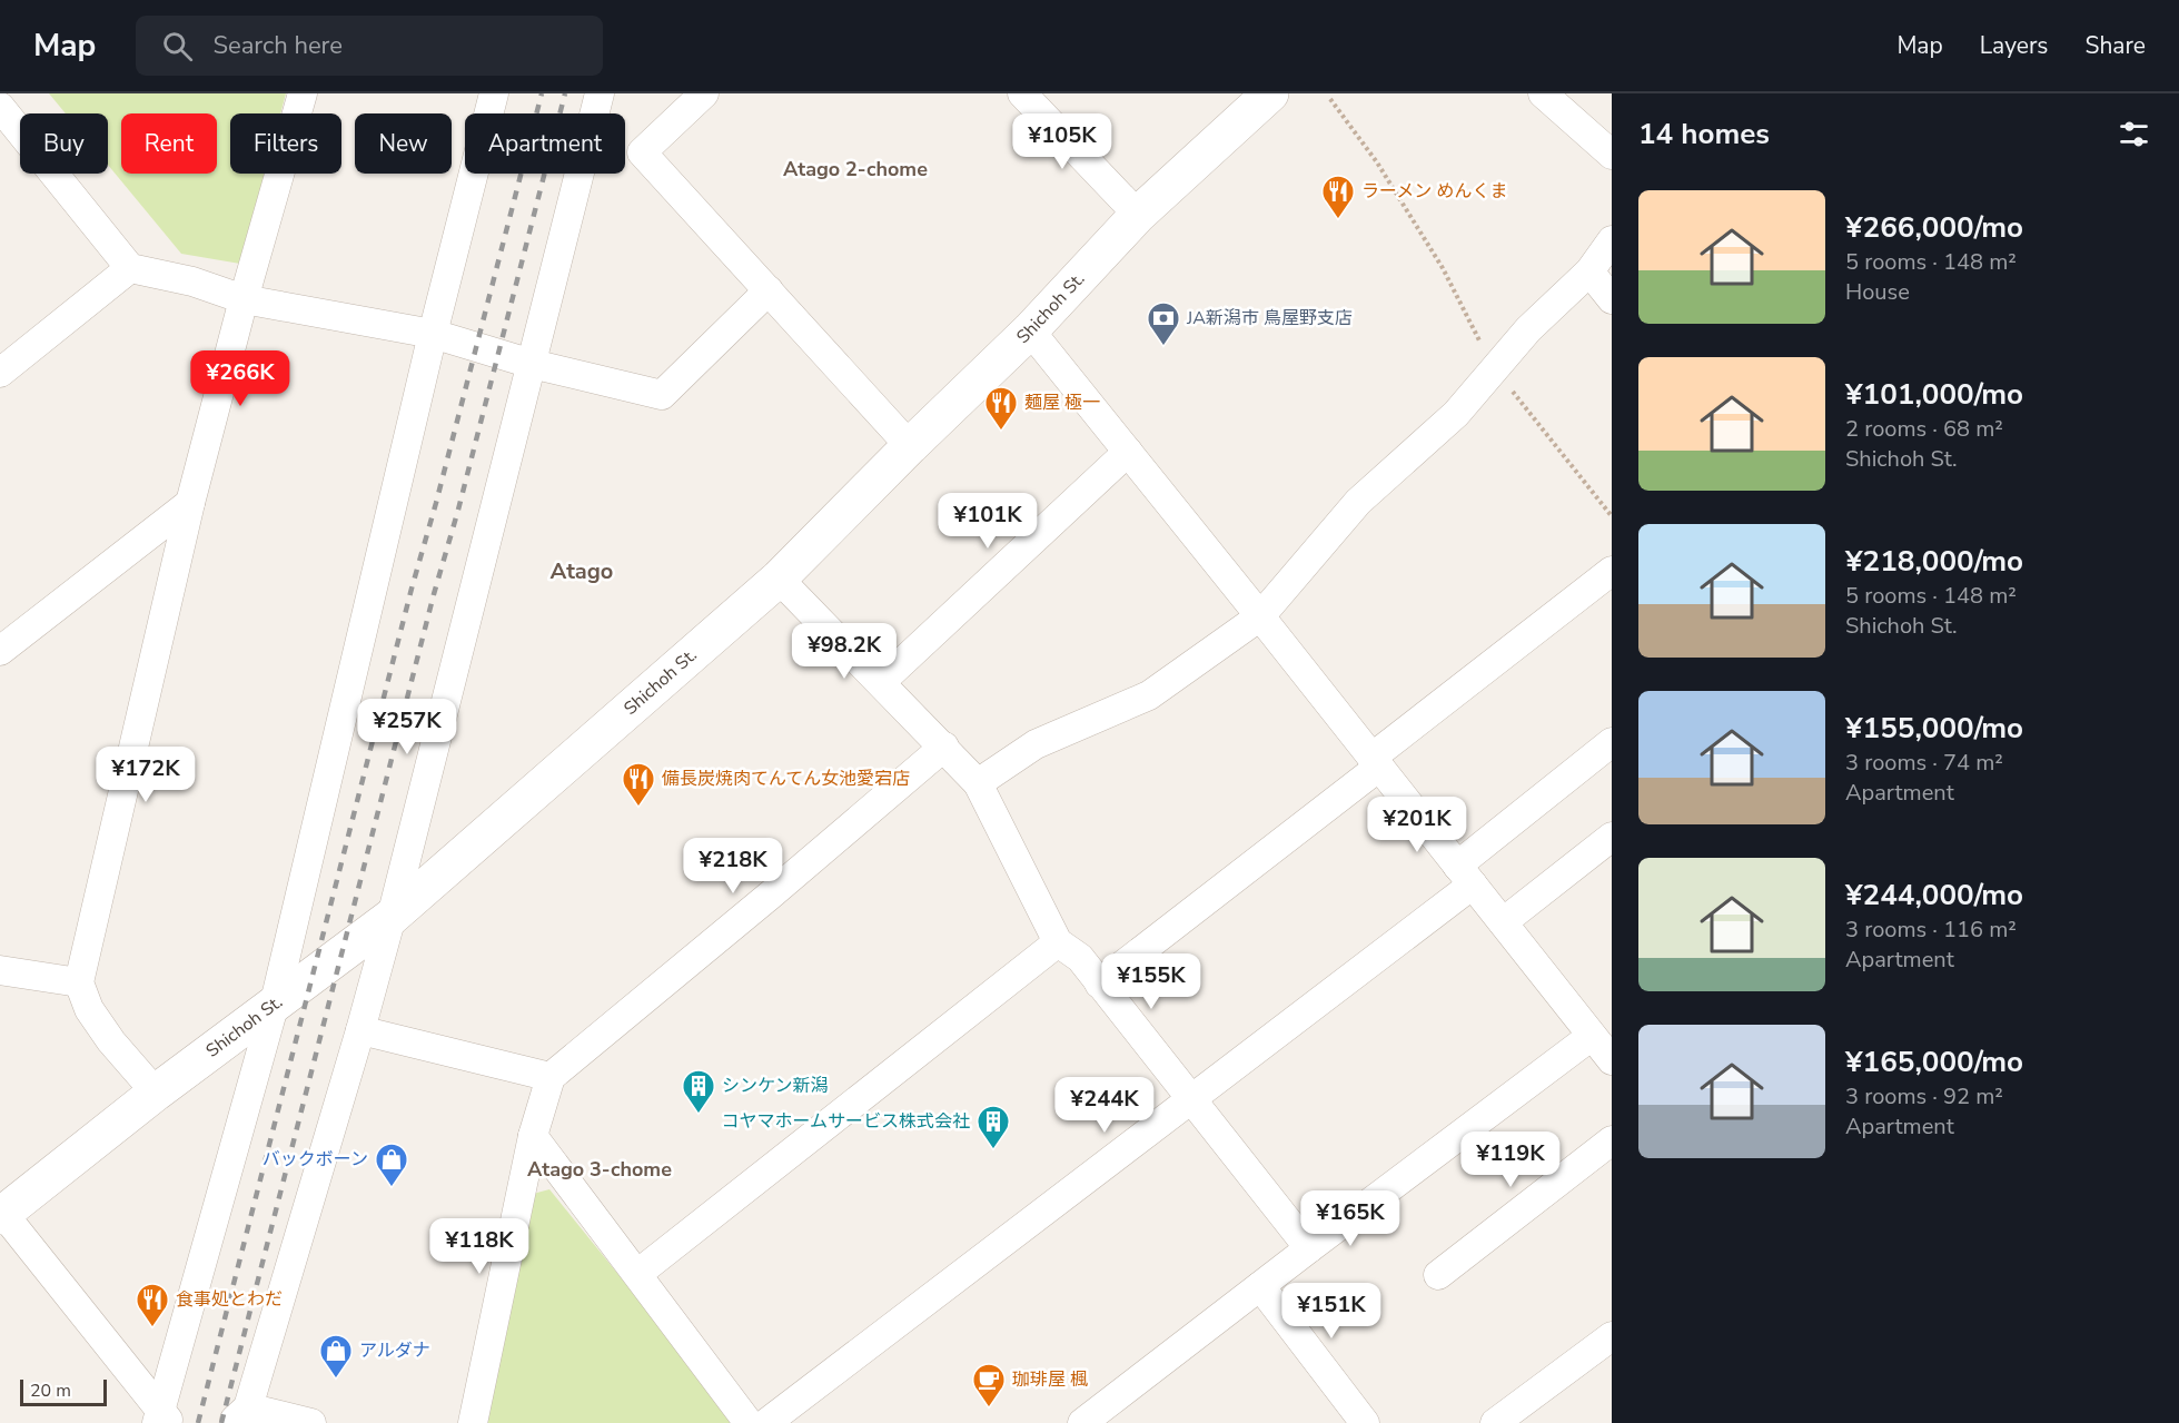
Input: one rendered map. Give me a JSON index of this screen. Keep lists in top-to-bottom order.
{
  "streets": {
    "street": ["Shichoh St."]
  },
  "districts": ["Atago 2-chome", "Atago", "Atago 3-chome"],
  "places": {
    "restaurant": [
      "ラーメン めんくま",
      "麺屋 極一",
      "備長炭焼肉てんてん女池愛宕店",
      "食事処とわだ"
    ],
    "bank": ["JA新潟市 鳥屋野支店"],
    "building": ["シンケン新潟", "コヤマホームサービス株式会社"],
    "shop": ["バックボーン", "アルダナ"],
    "cafe": ["珈琲屋 楓"]
  },
  "scale_bar": "20 m",
  "page": {
    "header": "Map",
    "search": "Search here",
    "nav": ["Map", "Layers", "Share"],
    "heading": "14 homes",
    "price": [
      "¥105K",
      "¥266K",
      "¥101K",
      "¥98.2K",
      "¥257K",
      "¥172K",
      "¥201K",
      "¥218K",
      "¥155K",
      "¥244K",
      "¥119K",
      "¥165K",
      "¥118K",
      "¥151K"
    ],
    "chip": [
      "Buy",
      "Rent",
      "Filters",
      "New",
      "Apartment"
    ],
    "list": [
      {
        "name": "¥266,000/mo",
        "note": "5 rooms · 148 m² · House"
      },
      {
        "name": "¥101,000/mo",
        "note": "2 rooms · 68 m² · Shichoh St."
      },
      {
        "name": "¥218,000/mo",
        "note": "5 rooms · 148 m² · Shichoh St."
      },
      {
        "name": "¥155,000/mo",
        "note": "3 rooms · 74 m² · Apartment"
      },
      {
        "name": "¥244,000/mo",
        "note": "3 rooms · 116 m² · Apartment"
      },
      {
        "name": "¥165,000/mo",
        "note": "3 rooms · 92 m² · Apartment"
      }
    ],
    "scale": "20 m"
  }
}
